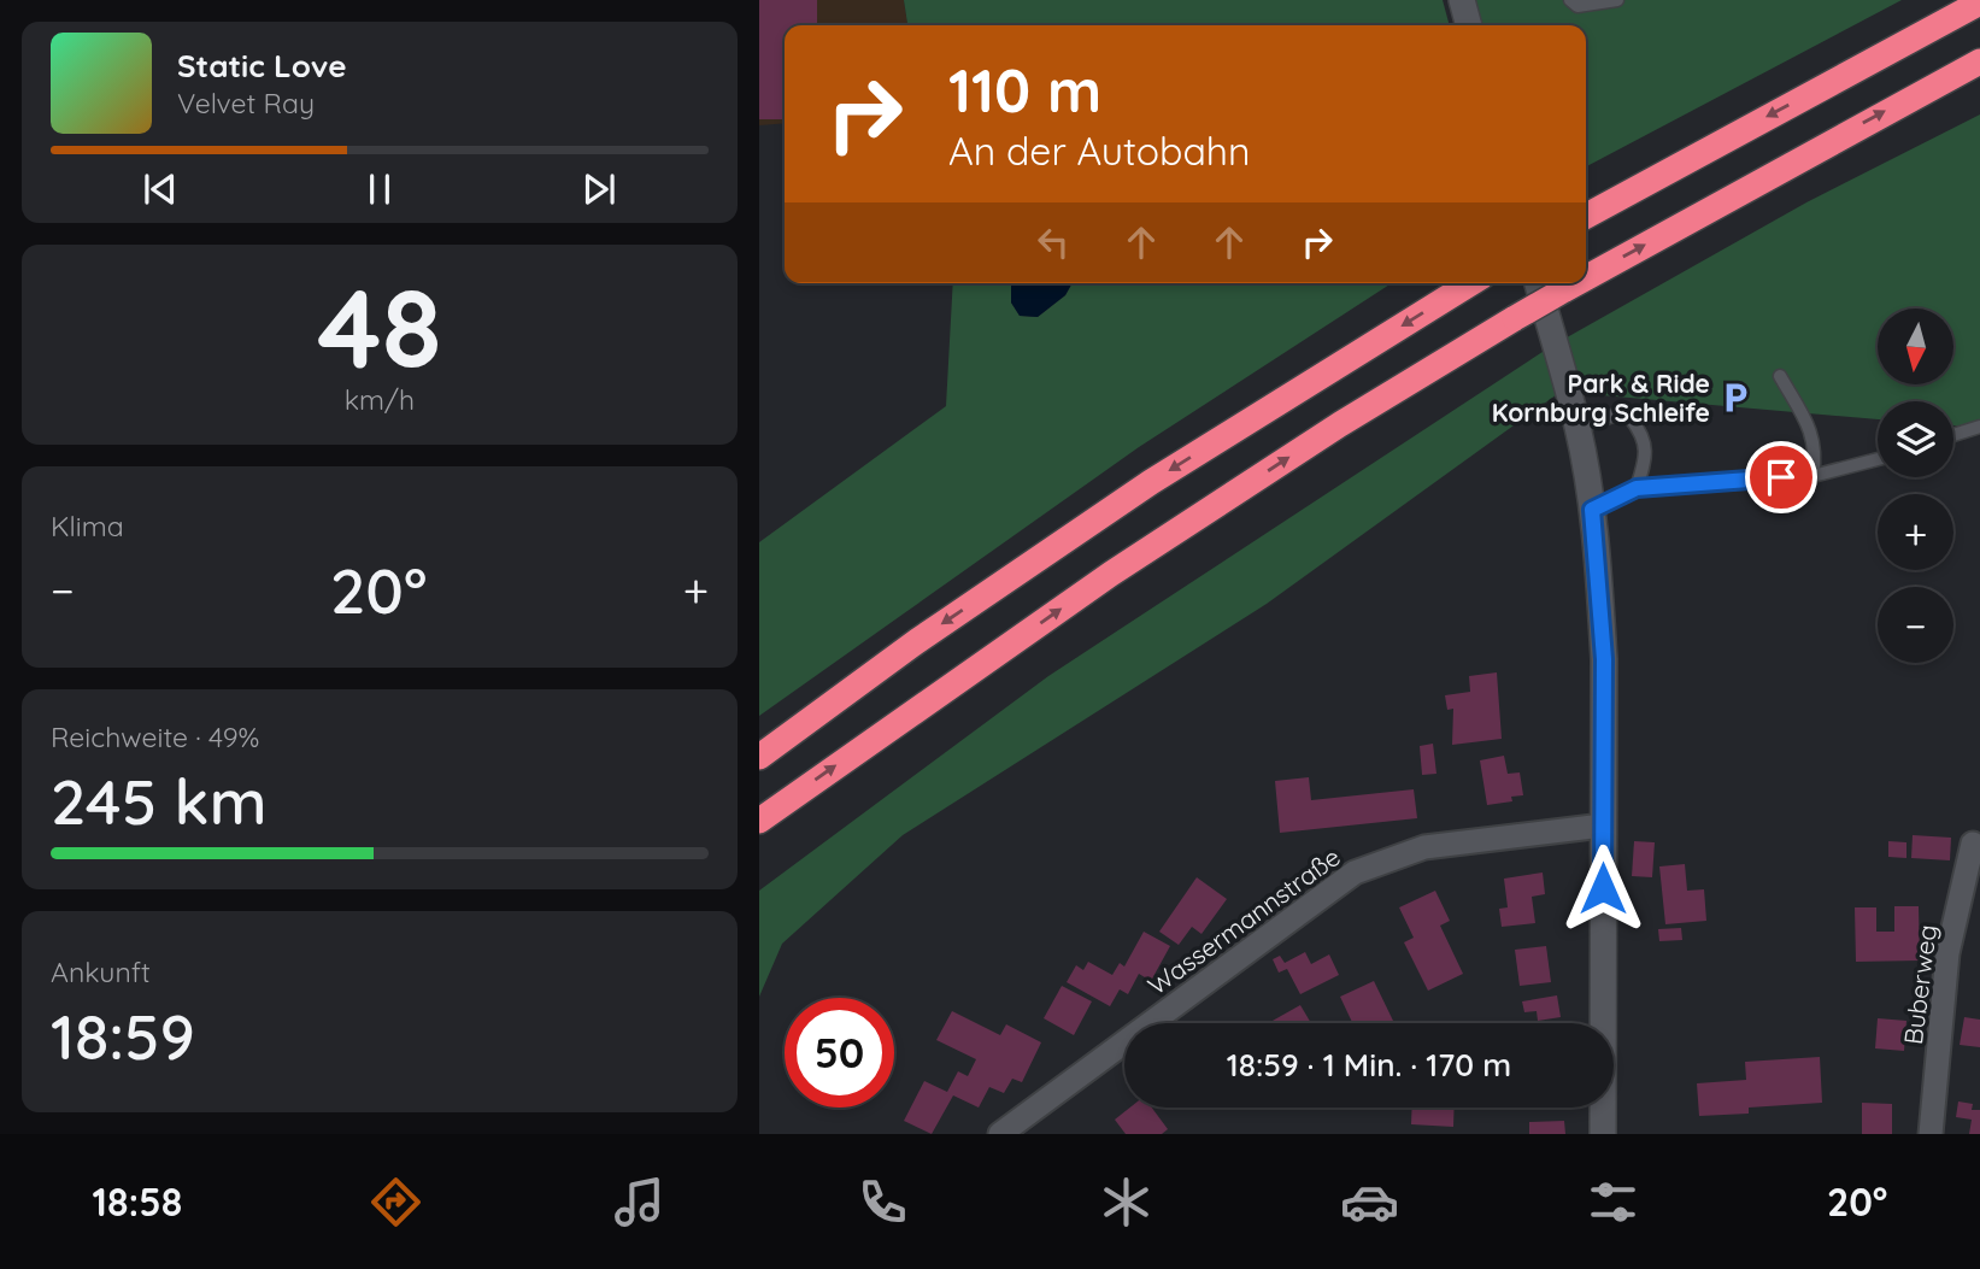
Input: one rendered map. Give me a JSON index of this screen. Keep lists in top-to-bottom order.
{
  "streets": {
    "street": ["Wassermannstraße", "Buberweg"]
  },
  "places": {
    "parking": ["Park & Ride Kornburg Schleife"]
  },
  "north": "bottom",
  "page": {
    "turn": ["110 m", "An der Autobahn"],
    "song": ["Static Love", "Velvet Ray"],
    "tile": [
      ["48", "km/h"],
      "Klima",
      ["Reichweite · 49%", "245 km"],
      ["Ankunft", "18:59"]
    ],
    "map_buttons": ["+", "−"],
    "heat": ["−", "20°", "+"],
    "limit": "50",
    "trip": "18:59 · 1 Min. · 170 m",
    "tabs": ["18:58", "20°"]
  }
}
